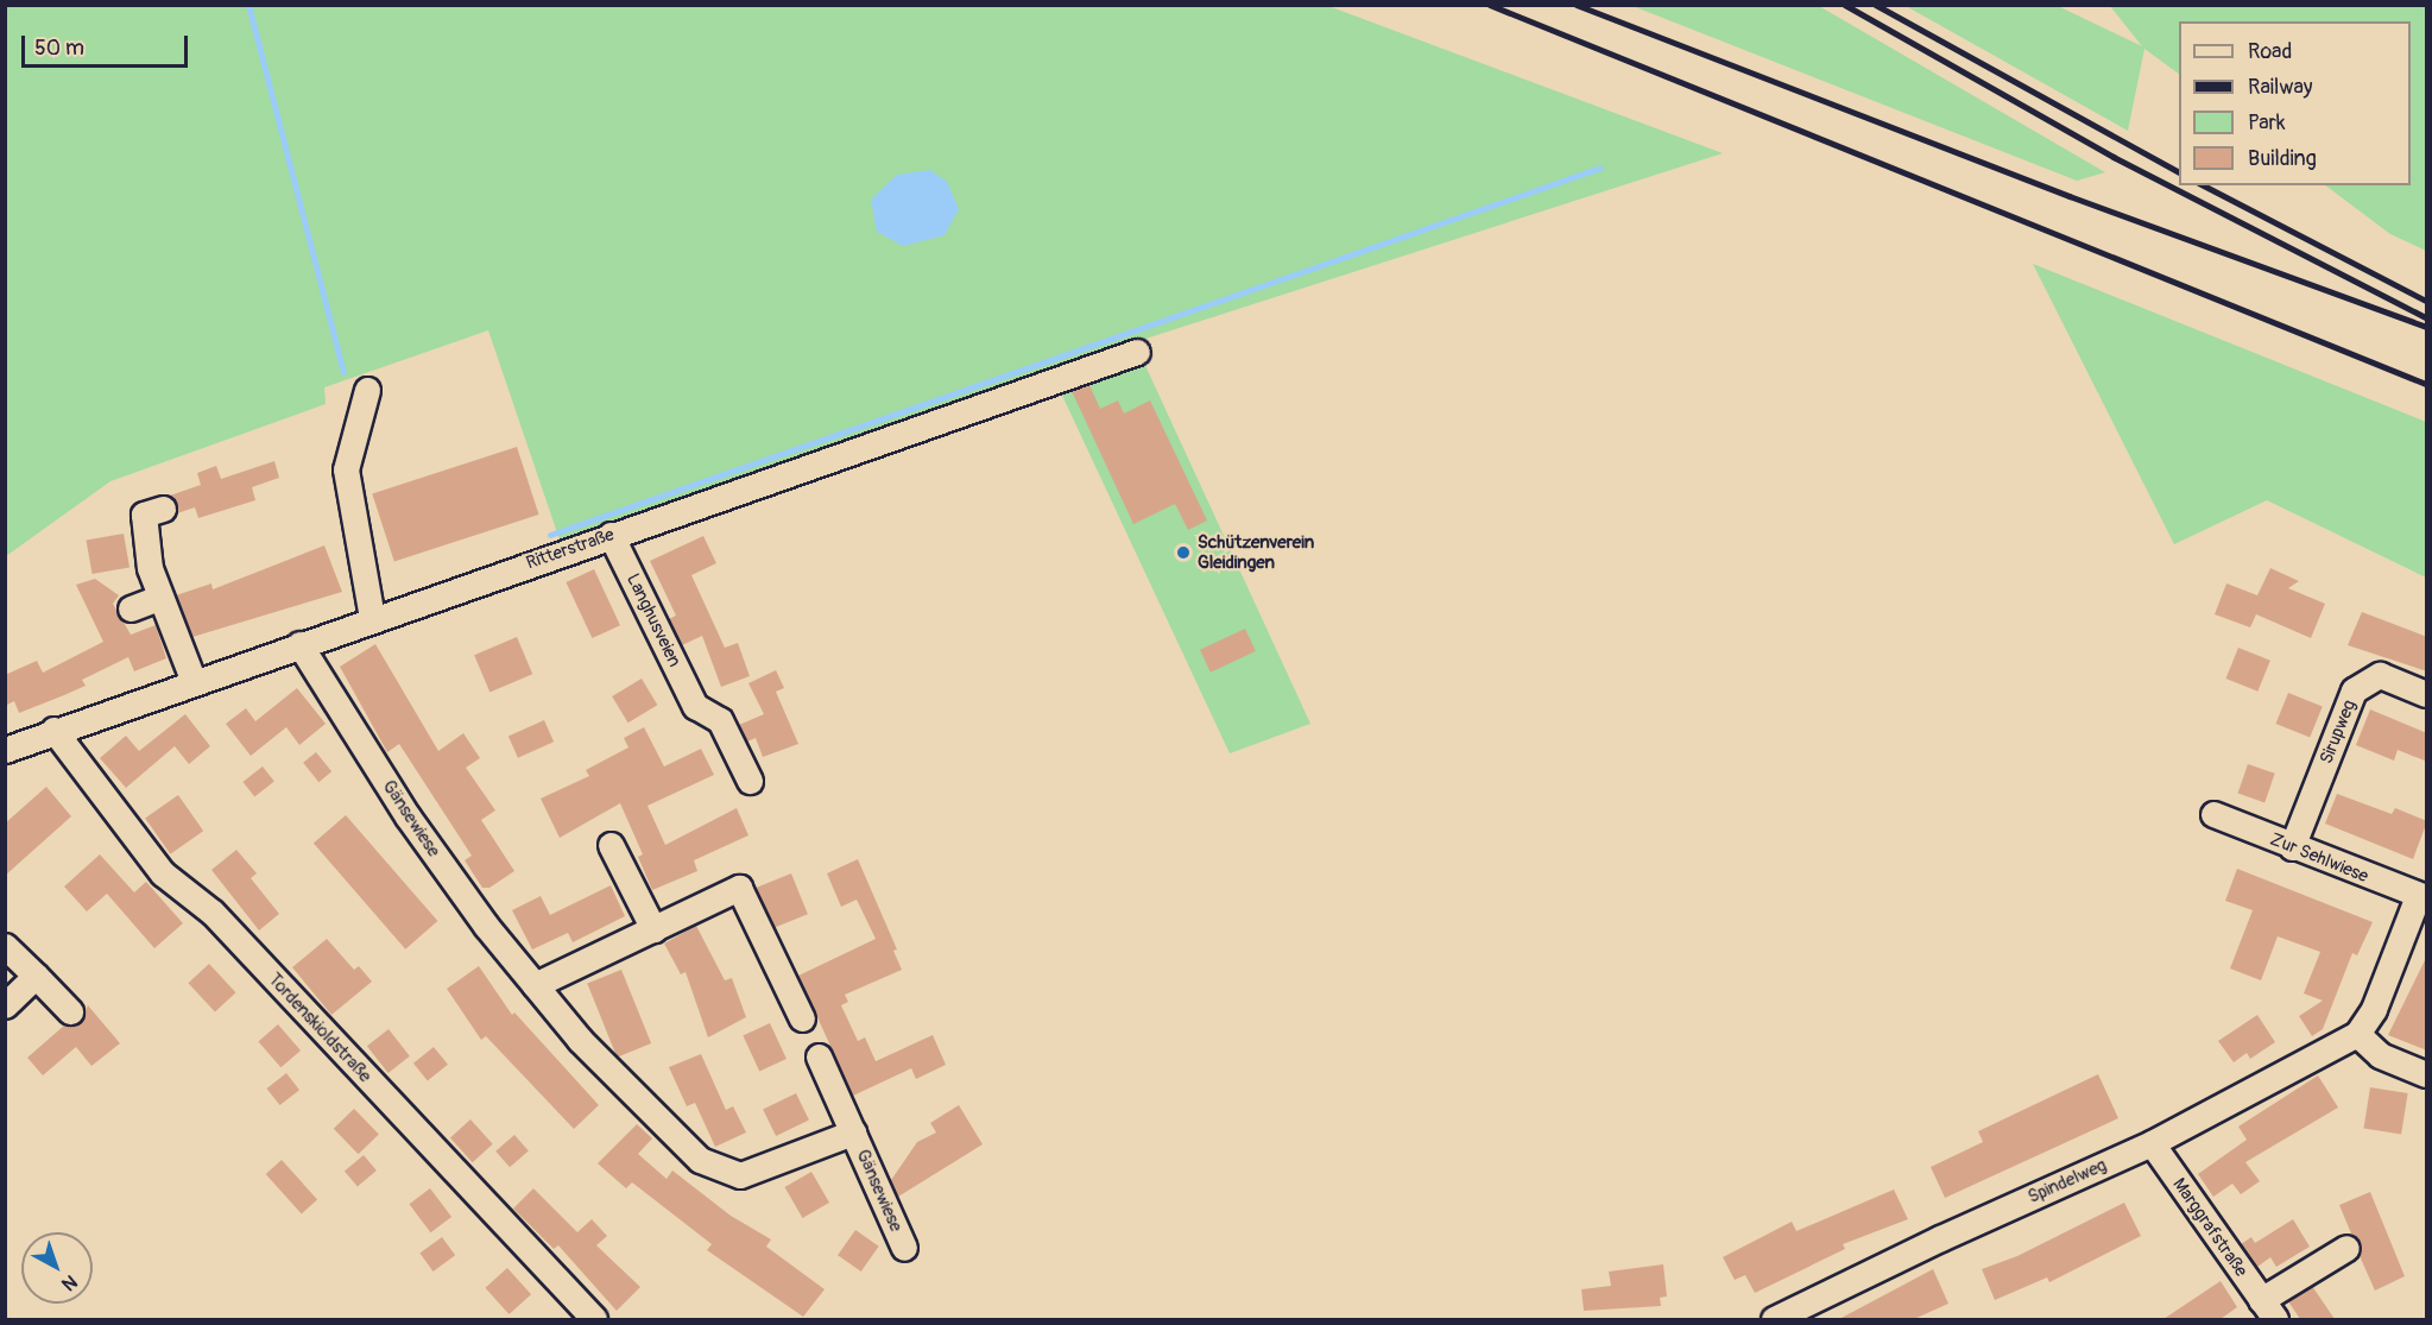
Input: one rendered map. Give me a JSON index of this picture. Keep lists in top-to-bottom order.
{
  "streets": {
    "street": [
      "Ritterstraße",
      "Langhusveien",
      "Sirupweg",
      "Gänsewiese",
      "Zur Sehlwiese",
      "Tordenskioldstraße",
      "Spindelweg",
      "Marggrafstraße"
    ]
  },
  "crossings": [
    ["Ritterstraße", "Langhusveien"],
    ["Ritterstraße", "Gänsewiese"],
    ["Ritterstraße", "Tordenskioldstraße"],
    ["Sirupweg", "Zur Sehlwiese"],
    ["Spindelweg", "Marggrafstraße"]
  ],
  "places": ["Schützenverein Gleidingen"],
  "legend": [
    "Road",
    "Railway",
    "Park",
    "Building"
  ],
  "scale_bar": "50 m",
  "north": "bottom right"
}
